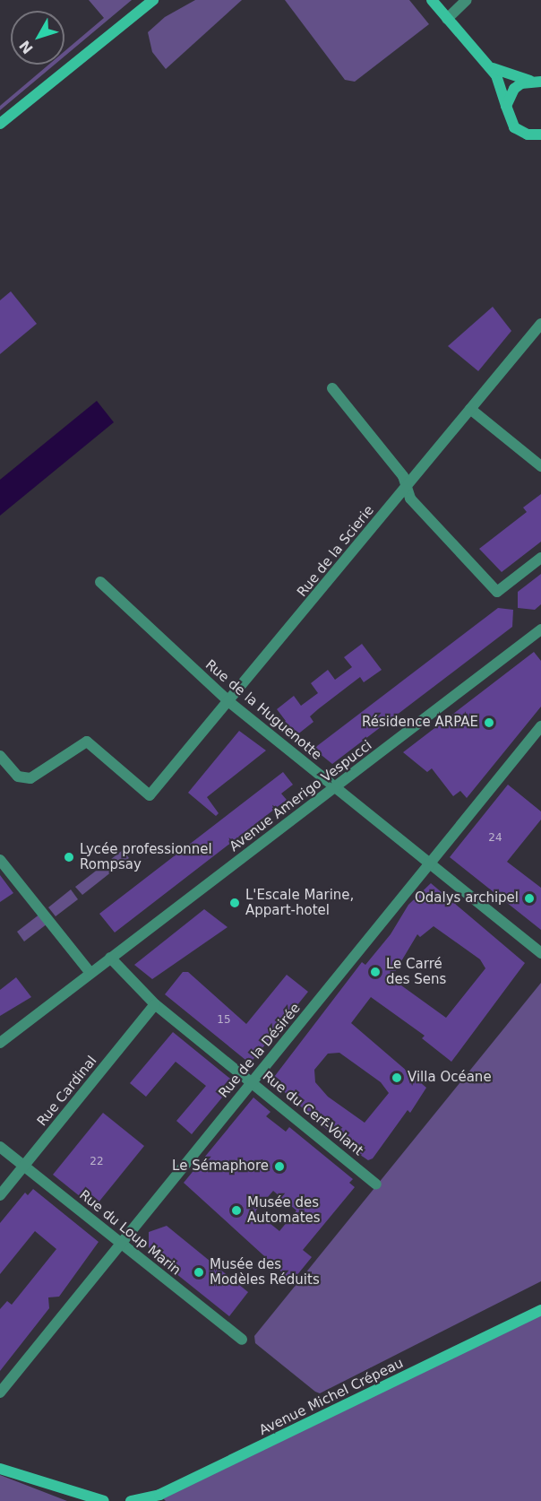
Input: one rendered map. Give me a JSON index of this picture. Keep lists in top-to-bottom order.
{
  "streets": {
    "street": [
      "Rue de la Scierie",
      "Rue de la Huguenotte",
      "Avenue Amerigo Vespucci",
      "Rue de la Désirée",
      "Rue Cardinal",
      "Rue du Cerf-Volant",
      "Rue du Loup Marin",
      "Avenue Michel Crépeau"
    ]
  },
  "crossings": [
    ["Rue de la Scierie", "Rue de la Huguenotte"],
    ["Rue de la Huguenotte", "Avenue Amerigo Vespucci"],
    ["Rue de la Huguenotte", "Rue de la Désirée"],
    ["Avenue Amerigo Vespucci", "Rue du Cerf-Volant"],
    ["Rue de la Désirée", "Rue du Cerf-Volant"],
    ["Rue de la Désirée", "Rue du Loup Marin"],
    ["Rue Cardinal", "Rue du Cerf-Volant"],
    ["Rue Cardinal", "Rue du Loup Marin"]
  ],
  "places": [
    "Résidence ARPAE",
    "Lycée professionnel Rompsay",
    "Odalys archipel",
    "L'Escale Marine, Appart-hotel",
    "Le Carré des Sens",
    "Villa Océane",
    "Le Sémaphore",
    "Musée des Automates",
    "Musée des Modèles Réduits"
  ],
  "house_numbers": ["24", "15", "22"],
  "north": "bottom left"
}
